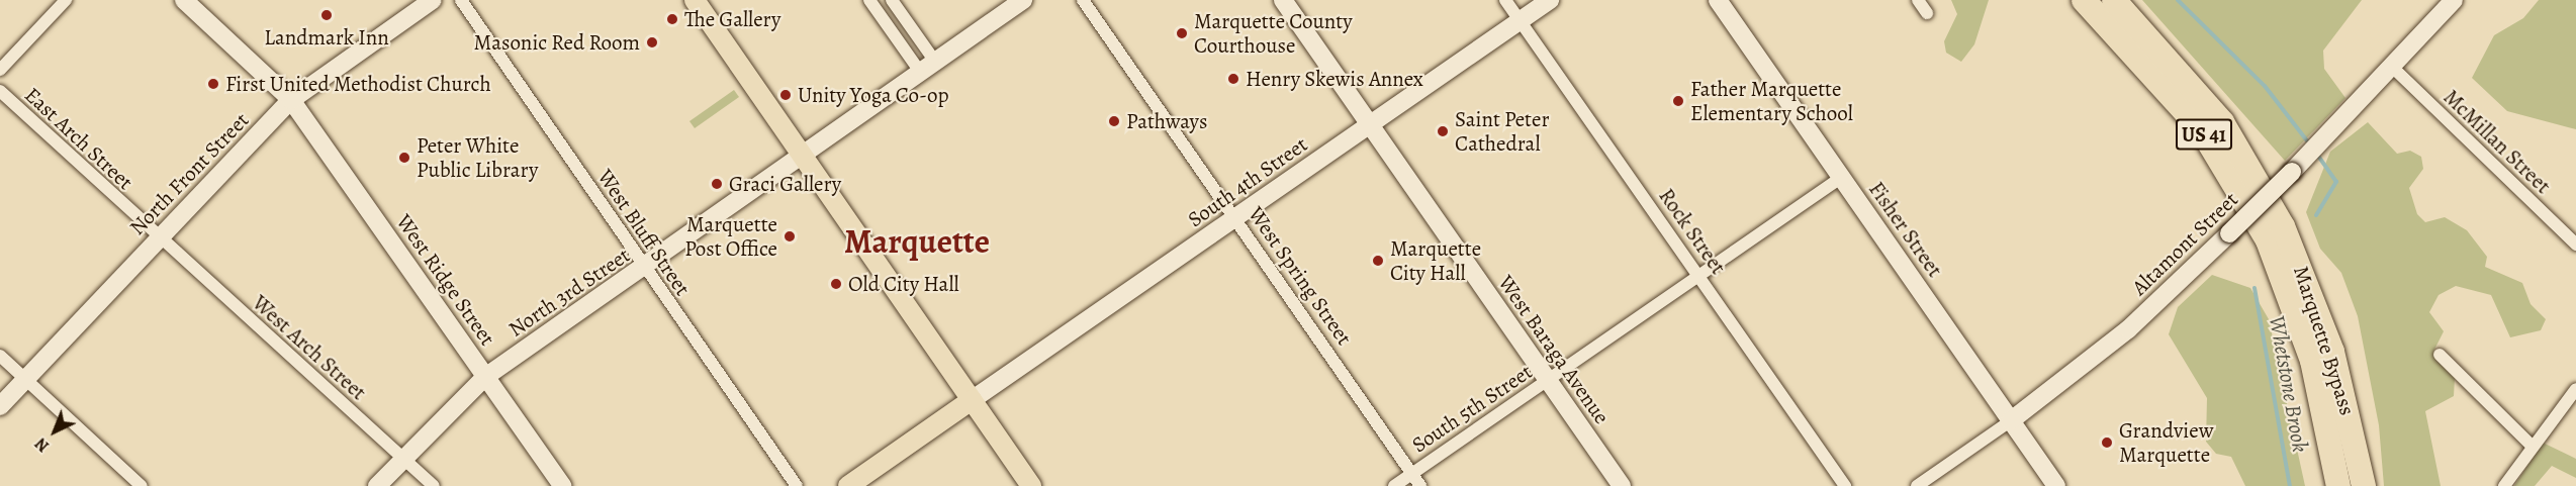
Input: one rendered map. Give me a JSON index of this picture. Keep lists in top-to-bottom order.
{
  "streets": {
    "highway": ["US 41", "Marquette Bypass"],
    "street": [
      "East Arch Street",
      "McMillan Street",
      "North Front Street",
      "South 4th Street",
      "Fisher Street",
      "Rock Street",
      "West Bluff Street",
      "Altamont Street",
      "West Spring Street",
      "West Ridge Street",
      "North 3rd Street",
      "West Arch Street",
      "West Baraga Avenue",
      "South 5th Street"
    ]
  },
  "crossings": [
    ["East Arch Street", "North Front Street"],
    ["East Arch Street", "West Arch Street"],
    ["McMillan Street", "Altamont Street"],
    ["North Front Street", "West Ridge Street"],
    ["North Front Street", "West Arch Street"],
    ["South 4th Street", "Rock Street"],
    ["South 4th Street", "West Spring Street"],
    ["South 4th Street", "West Baraga Avenue"],
    ["Fisher Street", "Altamont Street"],
    ["Fisher Street", "South 5th Street"],
    ["Rock Street", "South 5th Street"],
    ["West Bluff Street", "North 3rd Street"],
    ["West Spring Street", "South 5th Street"],
    ["West Ridge Street", "North 3rd Street"],
    ["North 3rd Street", "West Arch Street"],
    ["West Baraga Avenue", "South 5th Street"]
  ],
  "districts": ["Marquette"],
  "water": ["Whetstone Brook"],
  "places": [
    "Landmark Inn",
    "The Gallery",
    "Marquette County Courthouse",
    "Masonic Red Room",
    "Henry Skewis Annex",
    "First United Methodist Church",
    "Unity Yoga Co-op",
    "Father Marquette Elementary School",
    "Pathways",
    "Saint Peter Cathedral",
    "Peter White Public Library",
    "Graci Gallery",
    "Marquette Post Office",
    "Marquette City Hall",
    "Old City Hall",
    "Grandview Marquette"
  ],
  "north": "bottom left"
}
